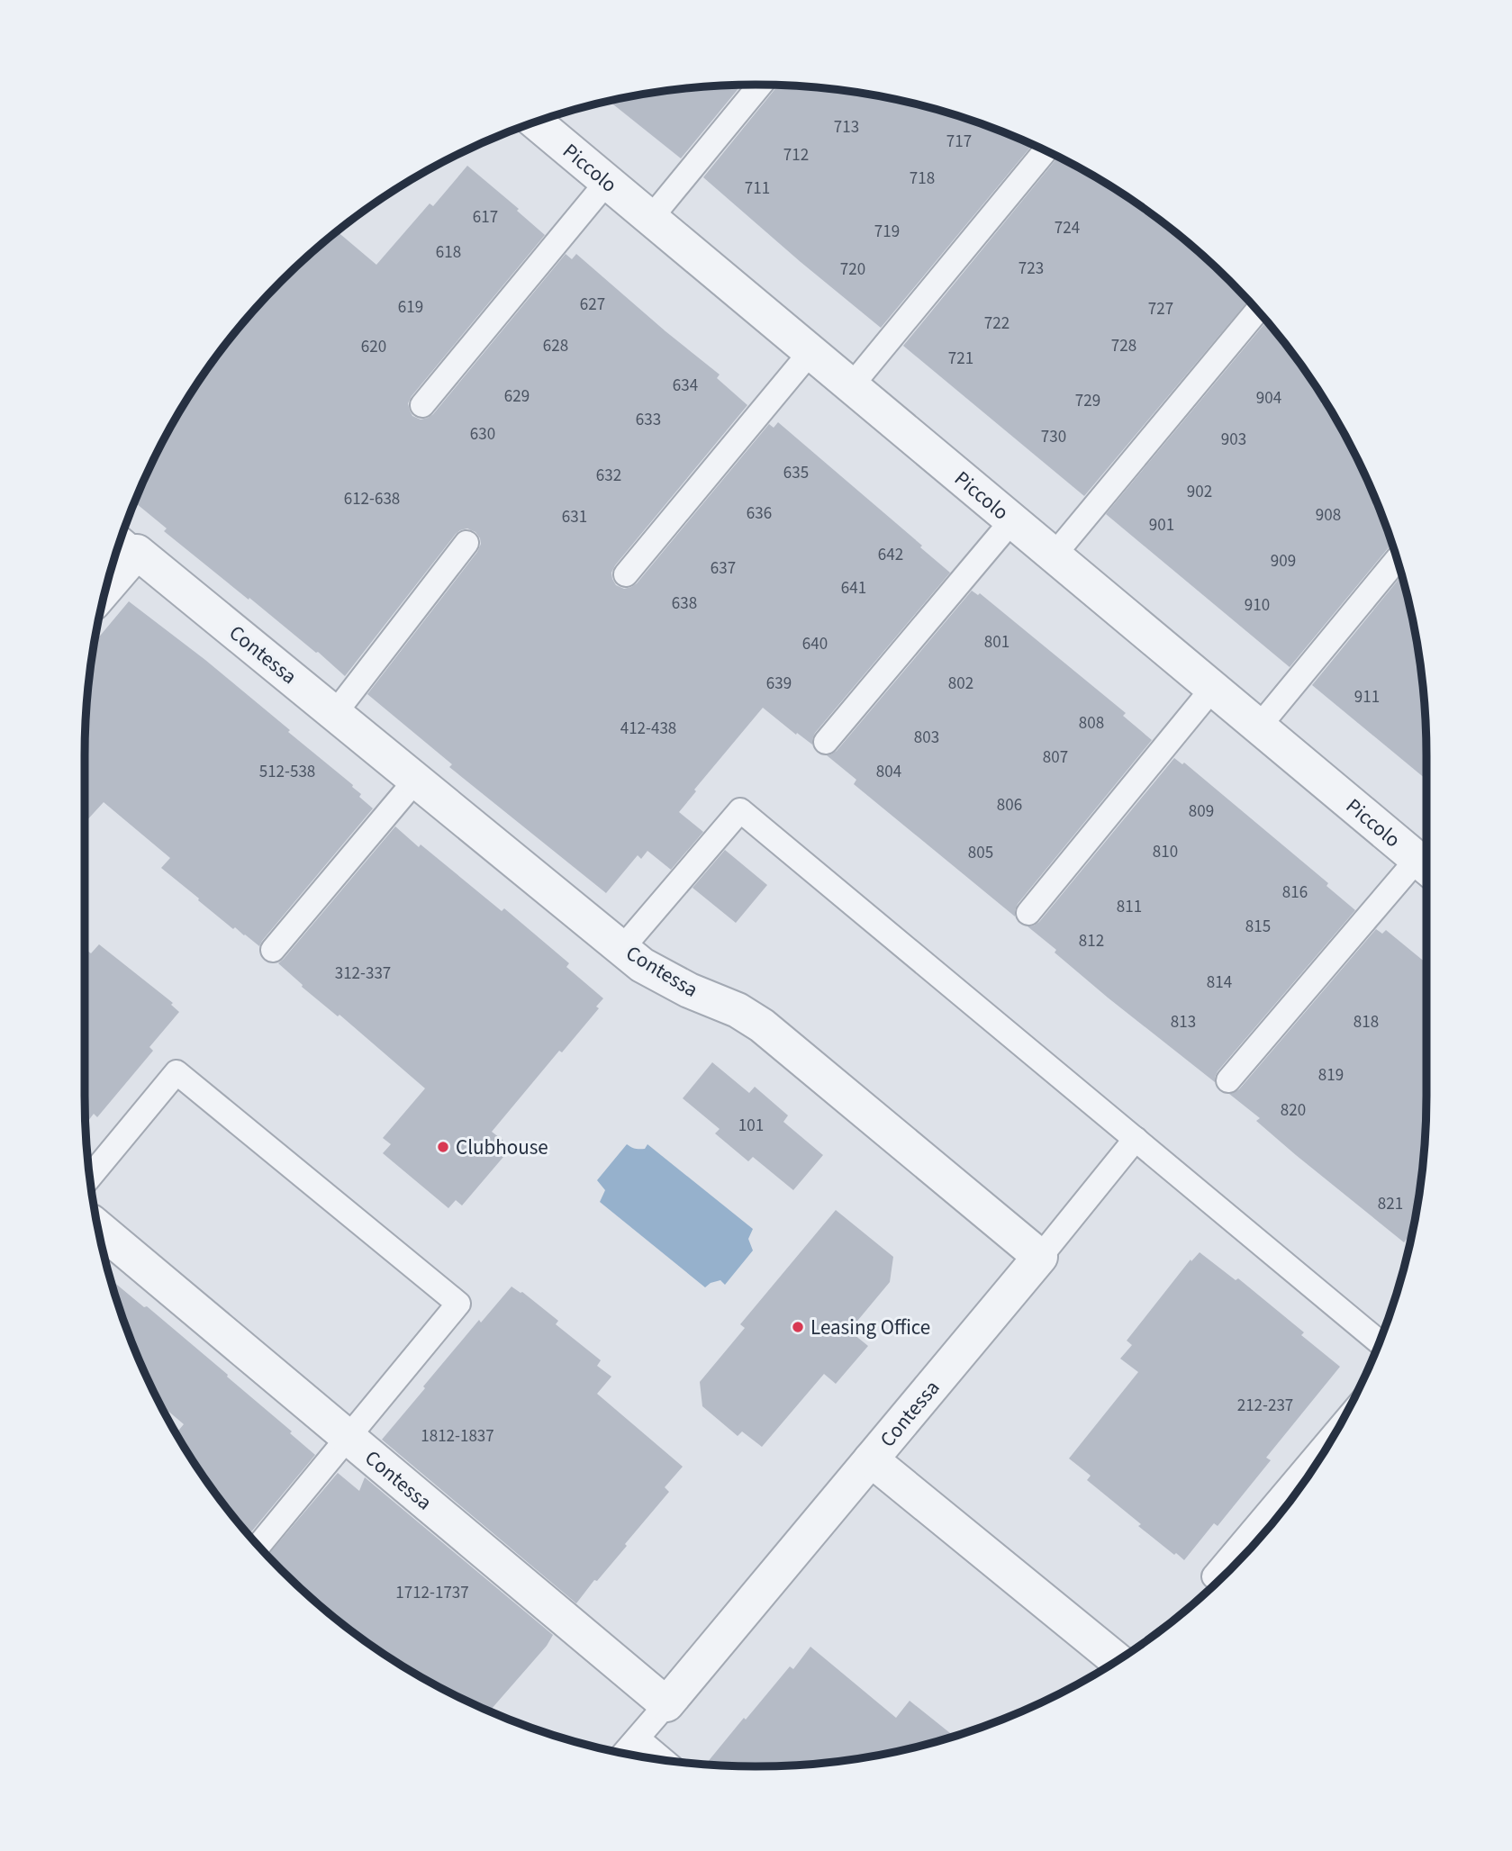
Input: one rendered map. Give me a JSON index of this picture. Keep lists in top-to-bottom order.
{
  "streets": {
    "street": ["Piccolo", "Contessa"]
  },
  "places": ["Clubhouse", "Leasing Office"],
  "house_numbers": [
    "713",
    "717",
    "712",
    "718",
    "711",
    "617",
    "724",
    "719",
    "618",
    "723",
    "720",
    "627",
    "619",
    "727",
    "722",
    "628",
    "728",
    "620",
    "721",
    "634",
    "629",
    "904",
    "729",
    "633",
    "630",
    "730",
    "903",
    "635",
    "632",
    "902",
    "612-638",
    "636",
    "908",
    "631",
    "901",
    "642",
    "909",
    "637",
    "641",
    "638",
    "910",
    "801",
    "640",
    "639",
    "802",
    "911",
    "808",
    "412-438",
    "803",
    "807",
    "512-538",
    "804",
    "806",
    "809",
    "810",
    "805",
    "816",
    "811",
    "815",
    "812",
    "312-337",
    "814",
    "813",
    "818",
    "819",
    "820",
    "101",
    "821",
    "212-237",
    "1812-1837",
    "1712-1737"
  ]
}
